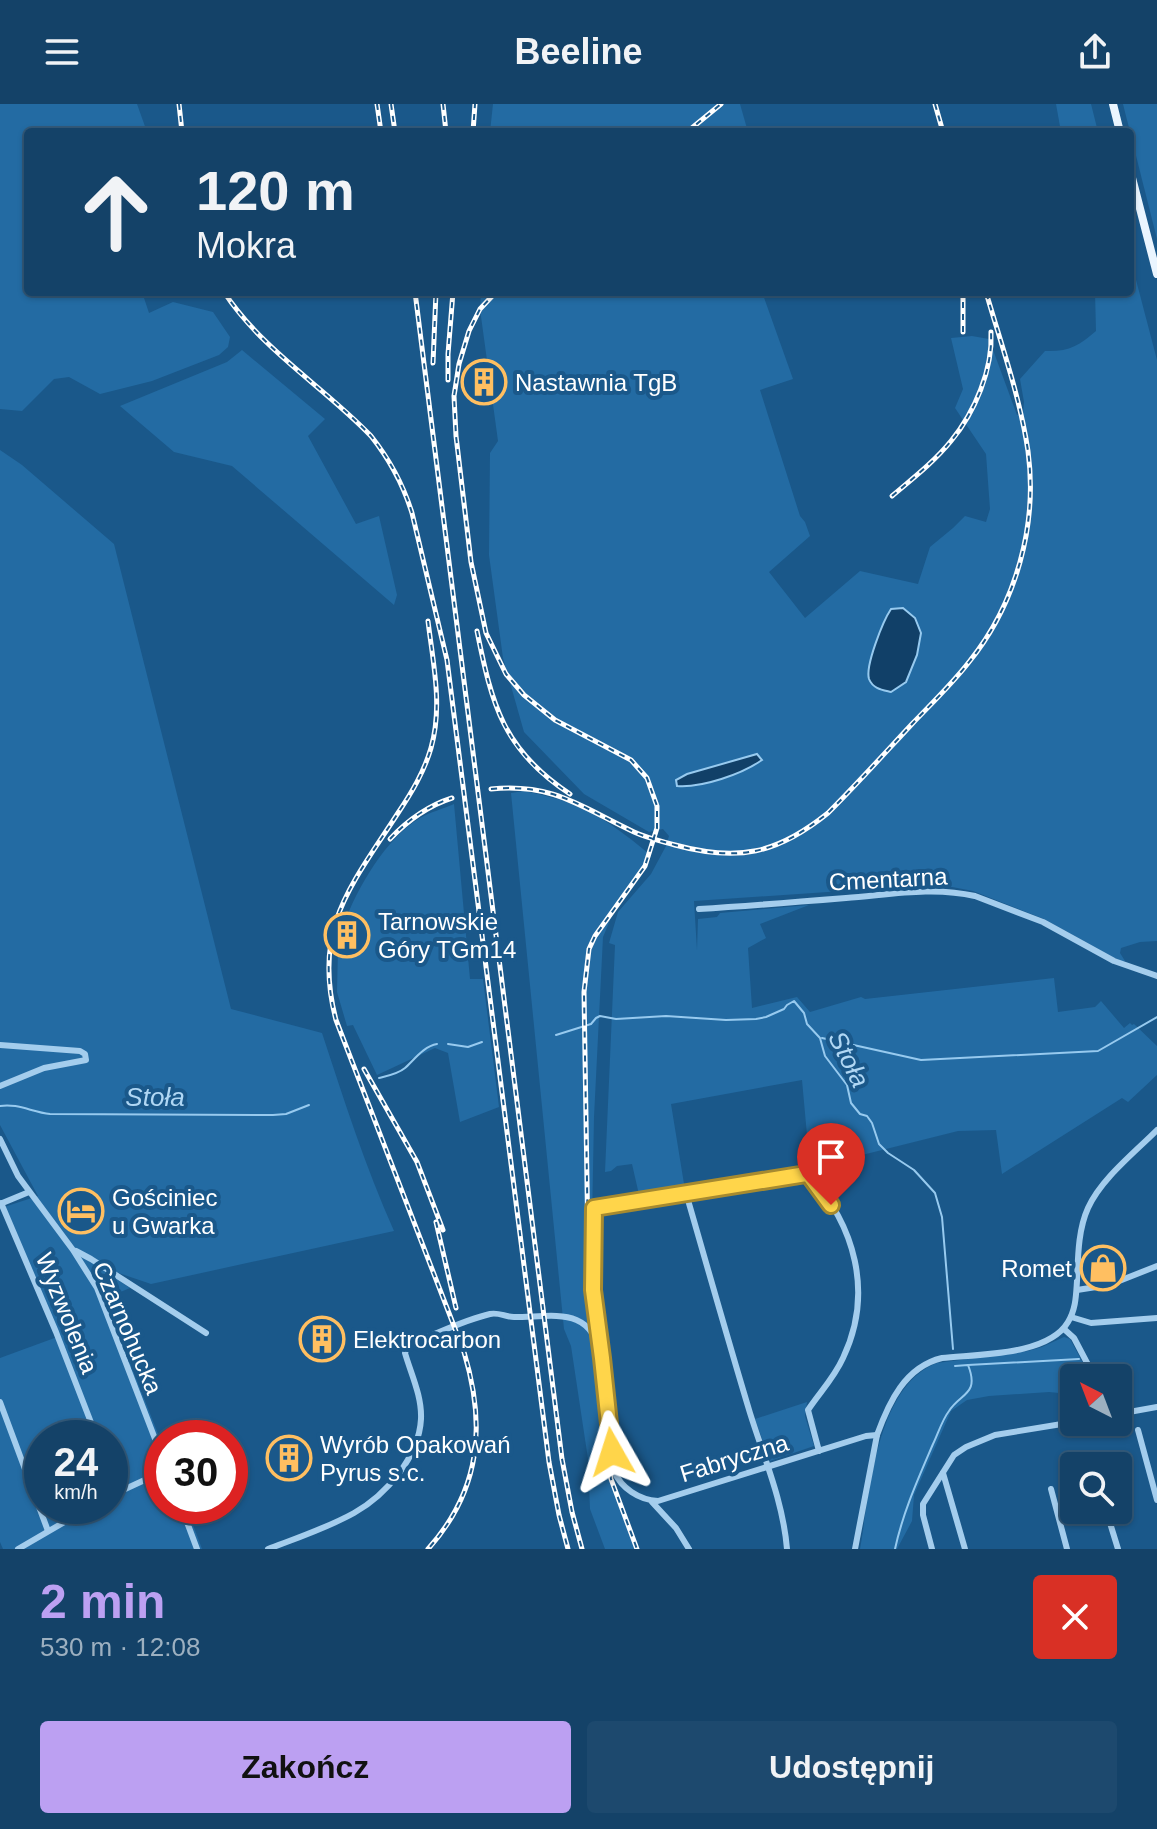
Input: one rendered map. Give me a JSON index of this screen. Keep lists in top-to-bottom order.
{
  "streets": {
    "street": [
      "Cmentarna",
      "Wyzwolenia",
      "Czarnohucka",
      "Fabryczna"
    ]
  },
  "water": ["Stoła"],
  "places": {
    "building": [
      "Nastawnia TgB",
      "Tarnowskie Góry TGm14",
      "Elektrocarbon",
      "Wyrób Opakowań Pyrus s.c."
    ],
    "hotel": ["Gościniec u Gwarka"],
    "shop": ["Romet"]
  },
  "north": "top left",
  "page": {
    "header": "Beeline",
    "turn": ["120 m", "Mokra"],
    "speed": "24 km/h",
    "limit": "30",
    "heading": ["2 min", "530 m · 12:08"],
    "buttons": ["Zakończ", "Udostępnij"]
  }
}
